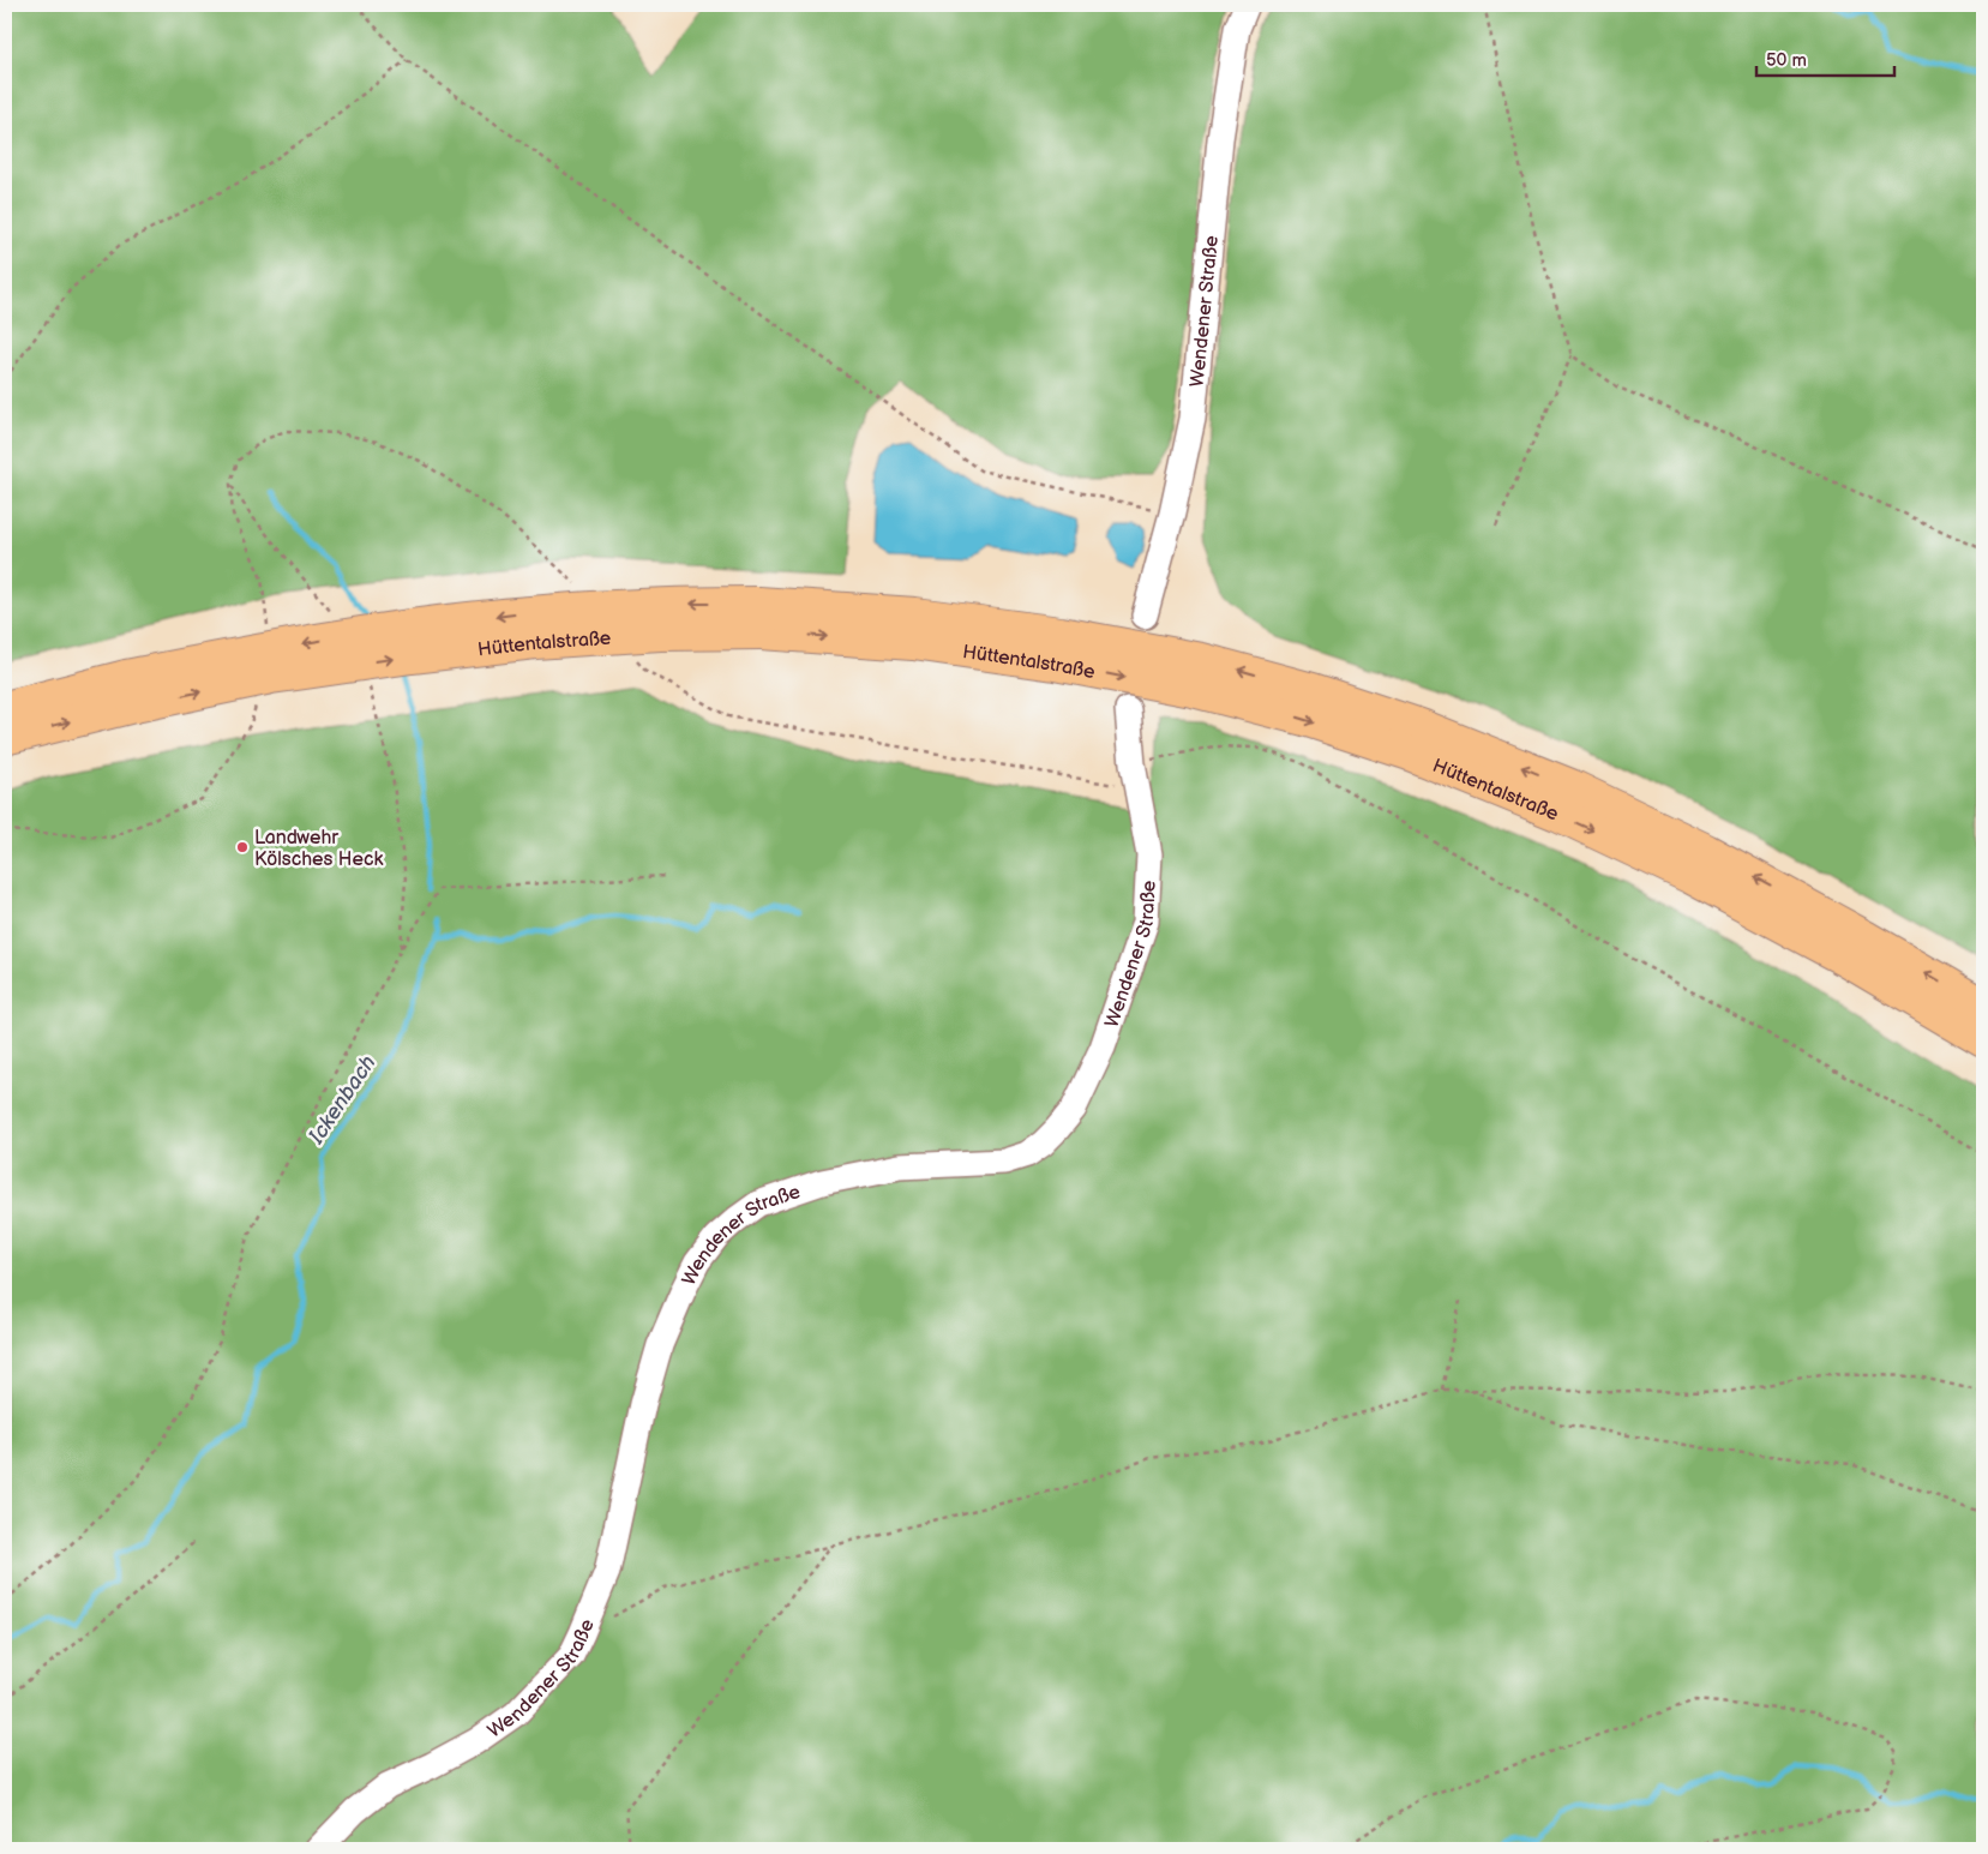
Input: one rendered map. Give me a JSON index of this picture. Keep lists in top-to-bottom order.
{
  "streets": {
    "highway": ["Hüttentalstraße"],
    "street": ["Wendener Straße"]
  },
  "water": ["Ickenbach"],
  "places": ["Landwehr Kölsches Heck"],
  "scale_bar": "50 m"
}
